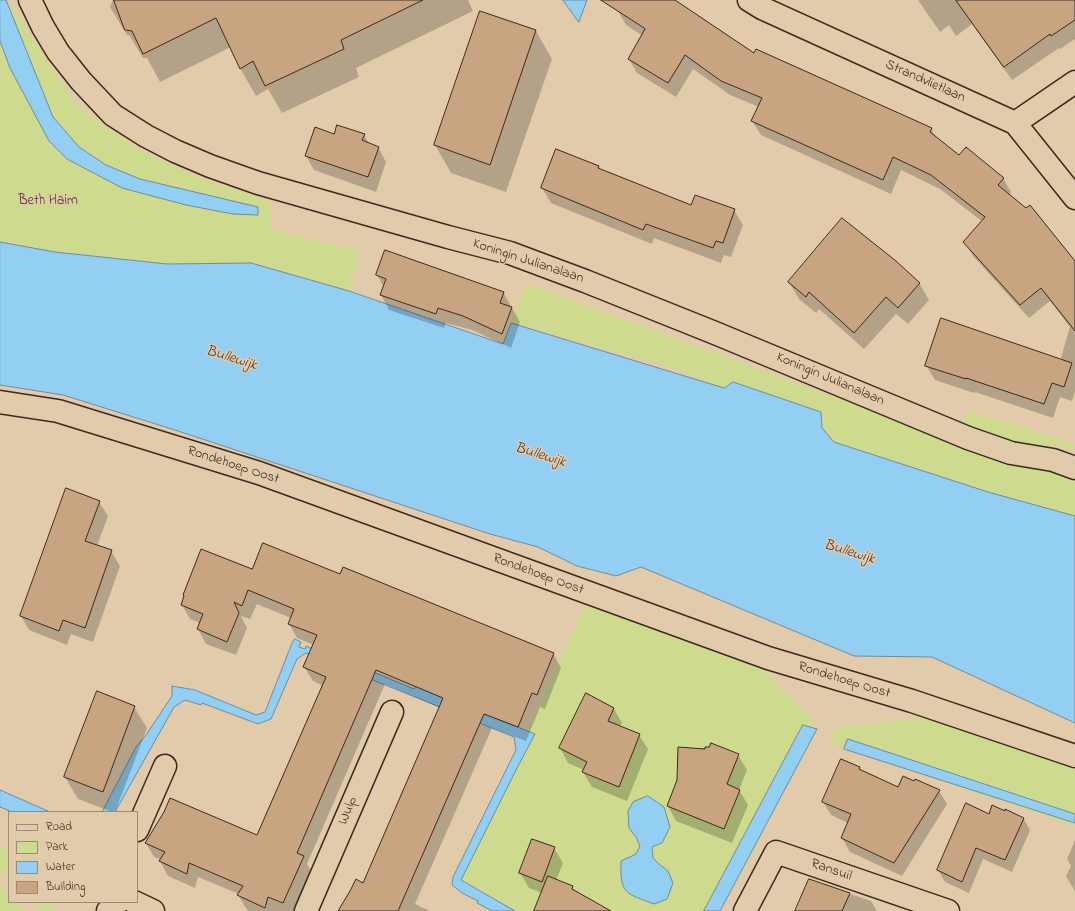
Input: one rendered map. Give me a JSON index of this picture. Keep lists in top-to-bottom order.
{
  "streets": {
    "street": [
      "Strandvlietlaan",
      "Koningin Julianalaan",
      "Rondehoep Oost",
      "Wulp",
      "Ransuil"
    ]
  },
  "water": ["Bullewijk"],
  "parks": ["Beth Haim"],
  "legend": [
    "Road",
    "Park",
    "Water",
    "Building"
  ]
}
